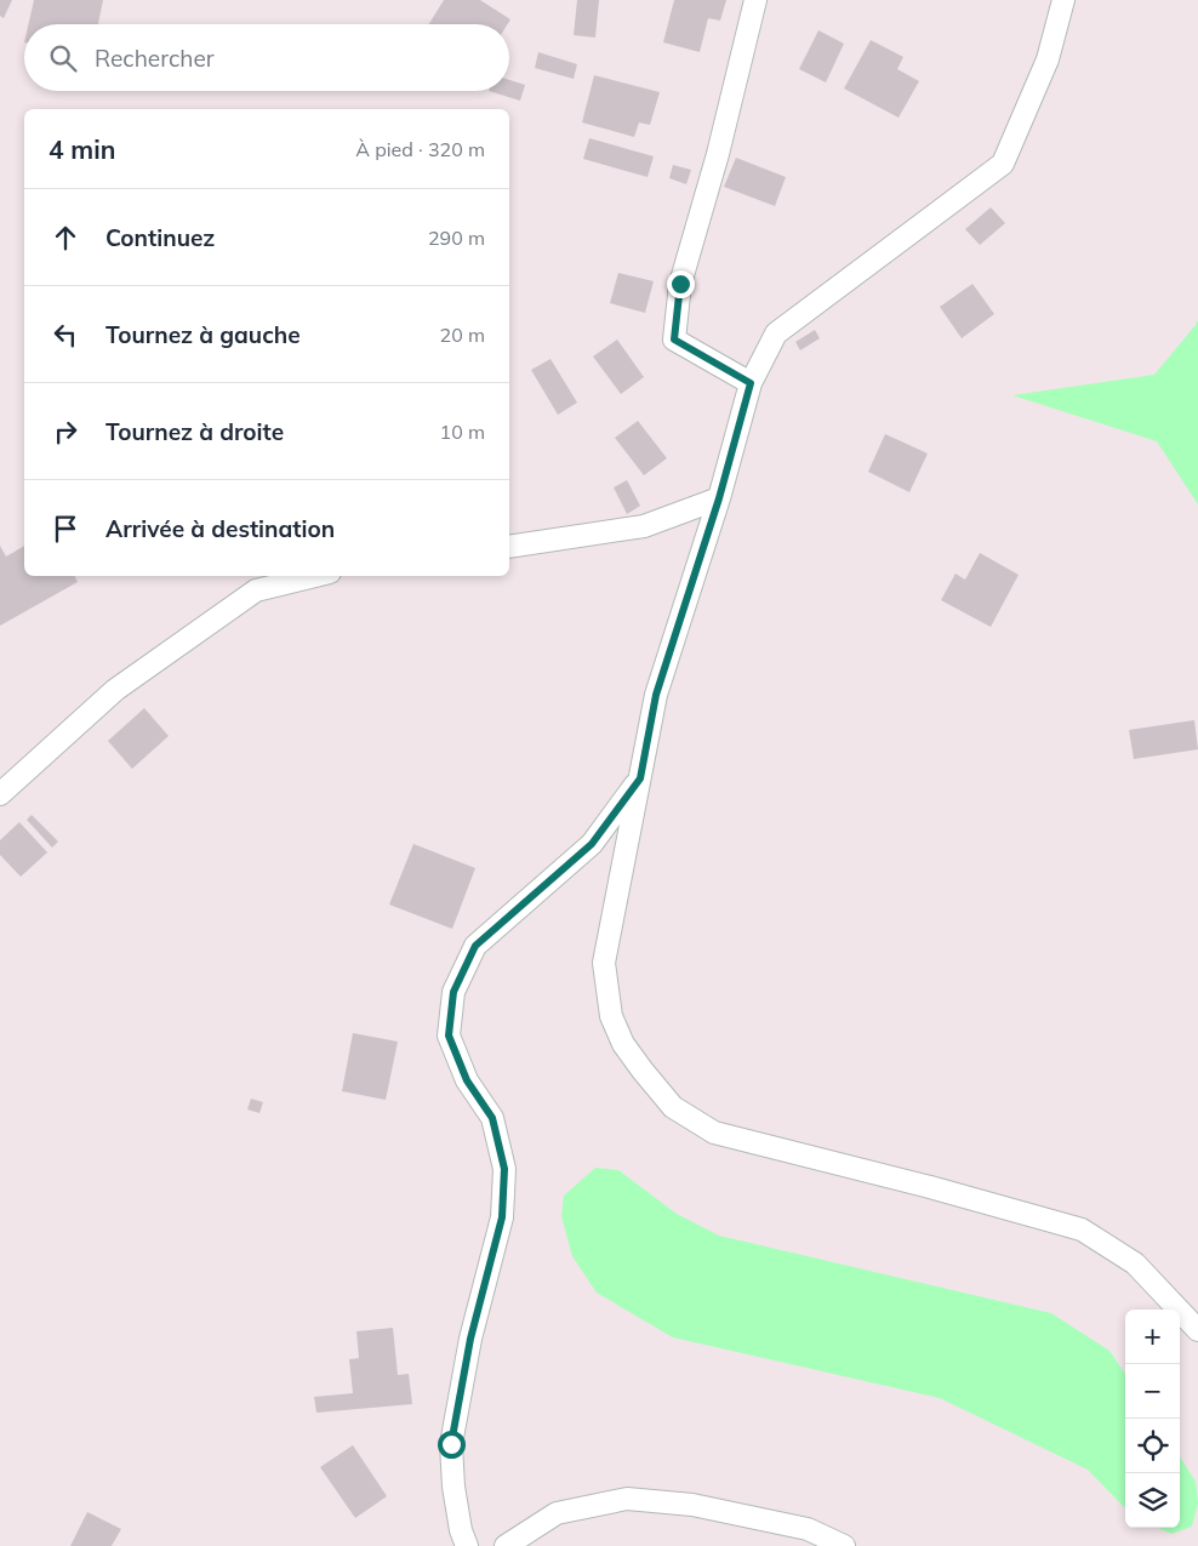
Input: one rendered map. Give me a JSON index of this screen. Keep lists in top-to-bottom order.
{
  "page": {
    "search": "Rechercher",
    "heading": ["4 min", "À pied · 320 m"],
    "list": [
      ["Continuez", "290 m"],
      ["Tournez à gauche", "20 m"],
      ["Tournez à droite", "10 m"],
      "Arrivée à destination"
    ],
    "map_buttons": ["+", "−"]
  }
}
